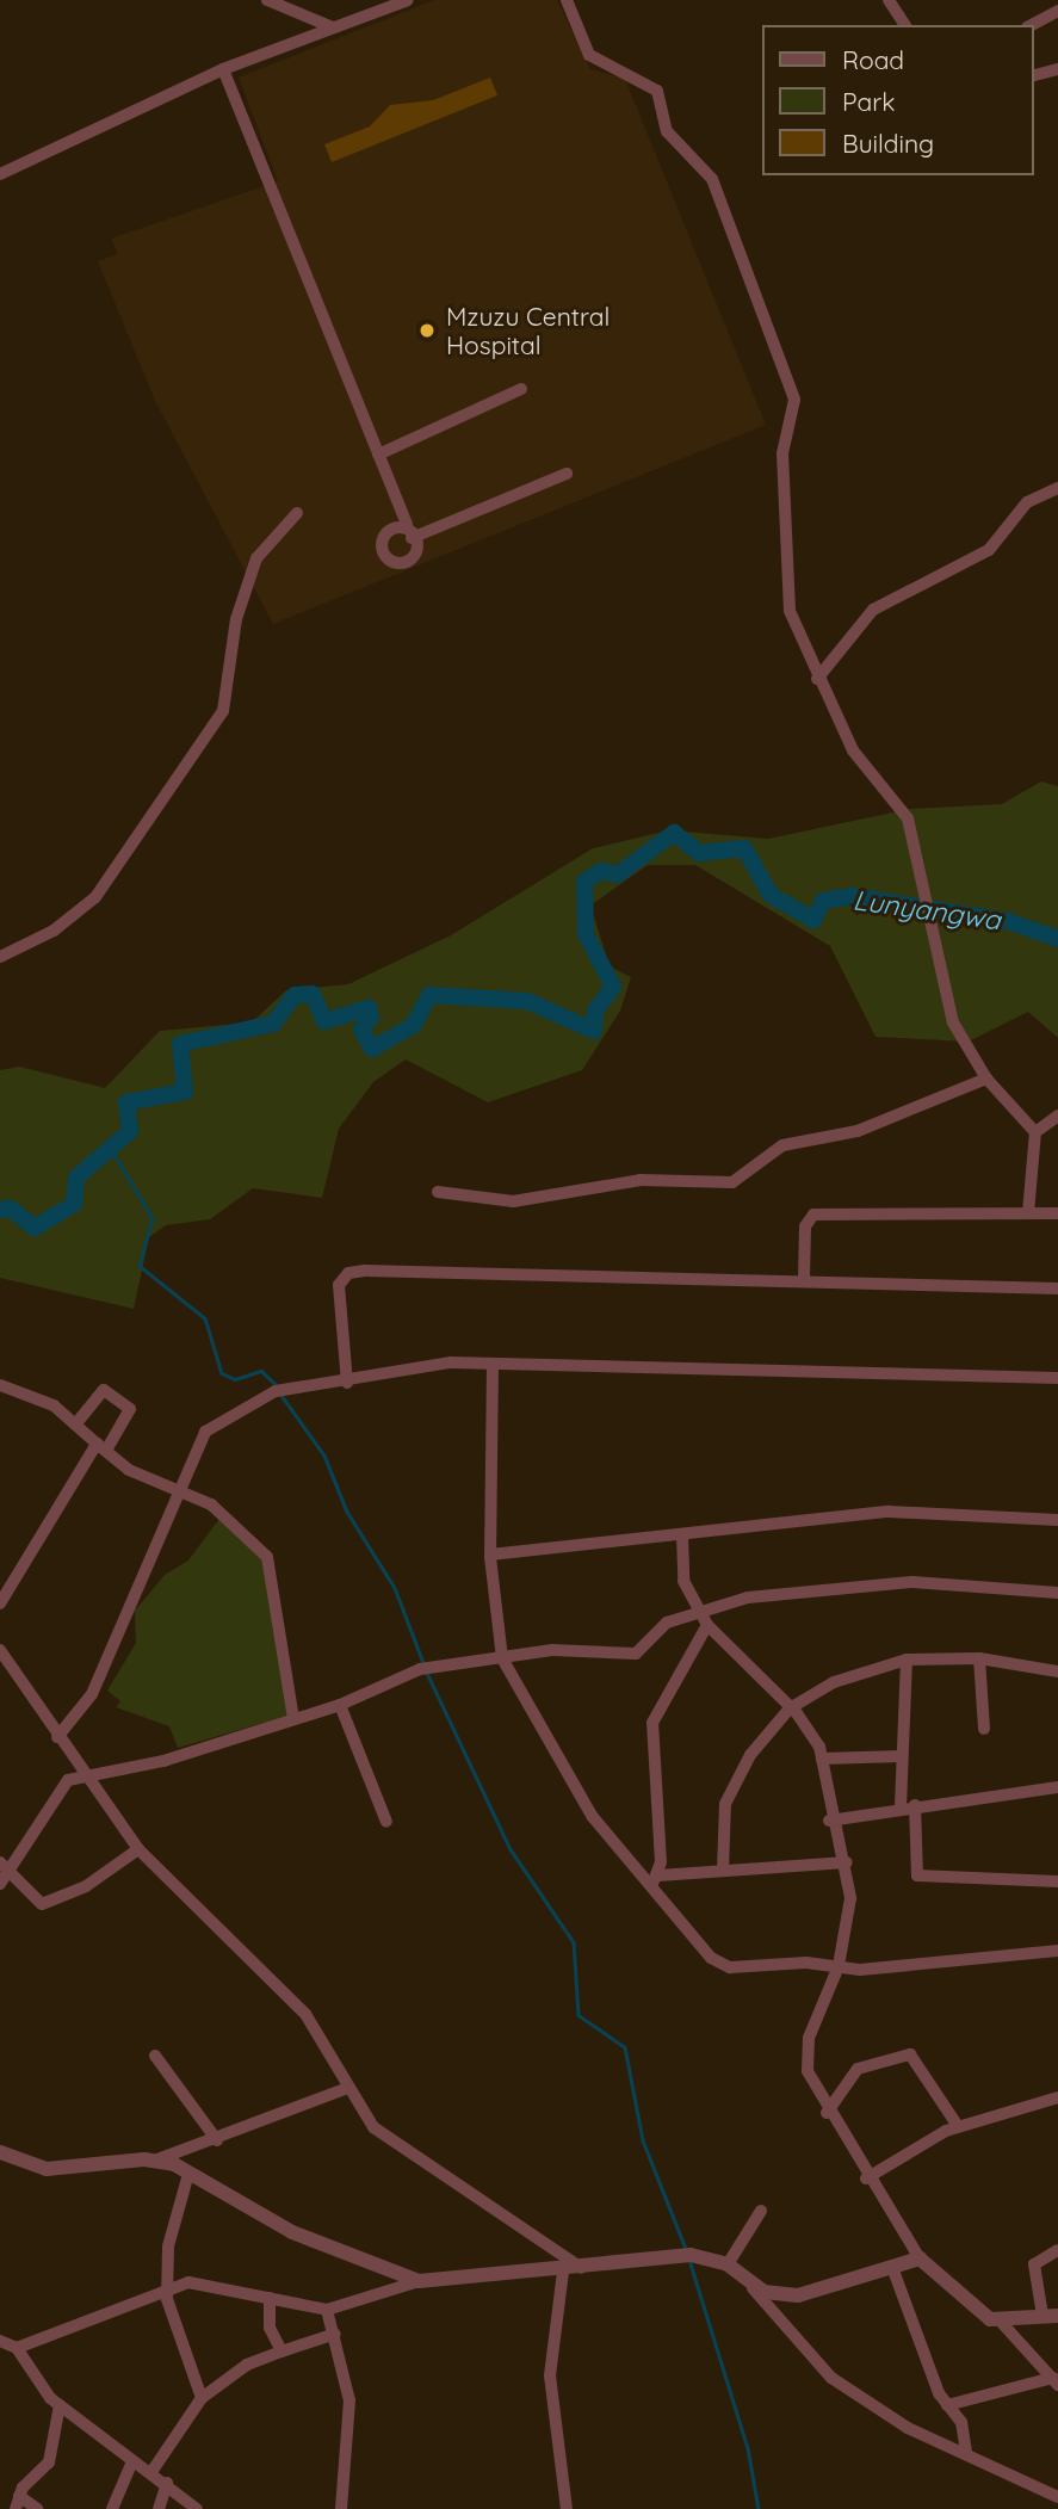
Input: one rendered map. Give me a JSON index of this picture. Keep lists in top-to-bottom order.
{
  "water": ["Lunyangwa"],
  "places": ["Mzuzu Central Hospital"],
  "legend": ["Road", "Park", "Building"]
}
